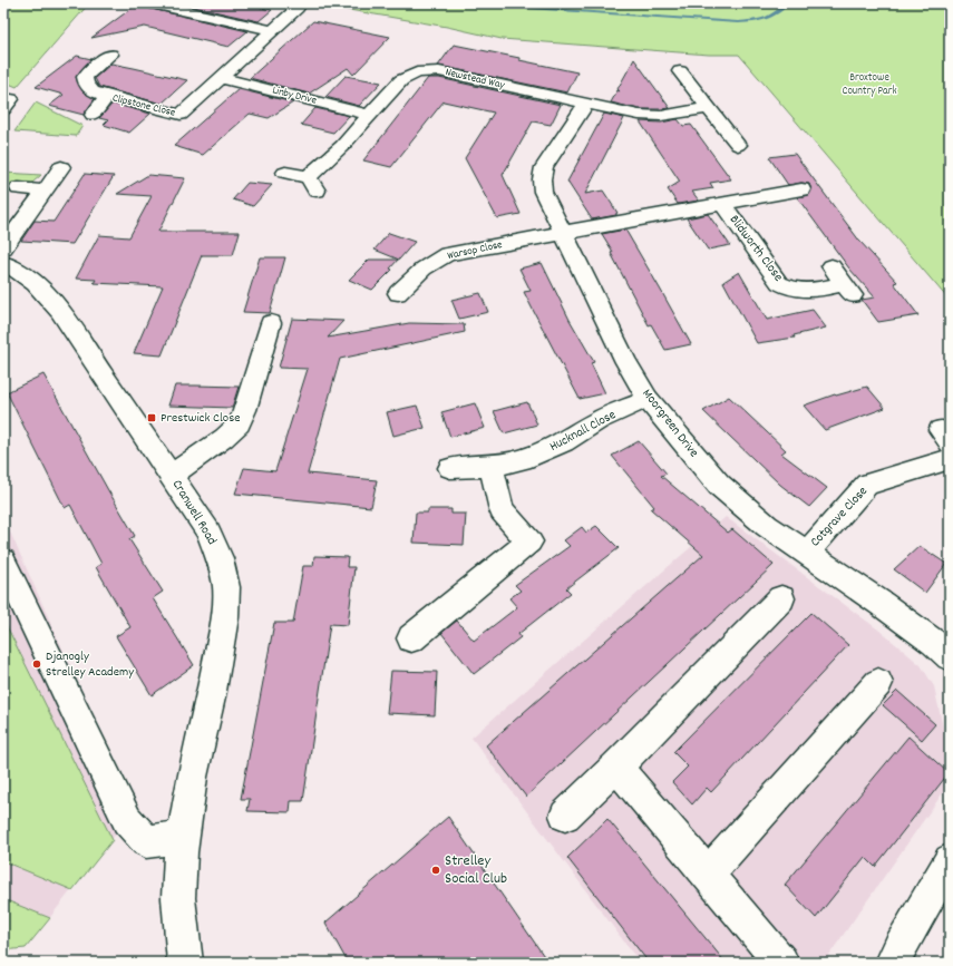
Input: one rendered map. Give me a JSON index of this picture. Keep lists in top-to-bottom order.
{
  "streets": {
    "street": [
      "Newstead Way",
      "Linby Drive",
      "Clipstone Close",
      "Blidworth Close",
      "Warsop Close",
      "Moorgreen Drive",
      "Hucknall Close",
      "Cranwell Road",
      "Cotgrave Close"
    ]
  },
  "crossings": [
    ["Newstead Way", "Linby Drive"],
    ["Newstead Way", "Moorgreen Drive"],
    ["Linby Drive", "Clipstone Close"],
    ["Blidworth Close", "Warsop Close"],
    ["Blidworth Close", "Moorgreen Drive"],
    ["Warsop Close", "Moorgreen Drive"],
    ["Moorgreen Drive", "Hucknall Close"],
    ["Moorgreen Drive", "Cotgrave Close"]
  ],
  "parks": ["Broxtowe Country Park"],
  "places": {
    "transit": ["Prestwick Close"],
    "other": ["Djanogly Strelley Academy", "Strelley Social Club"]
  }
}
